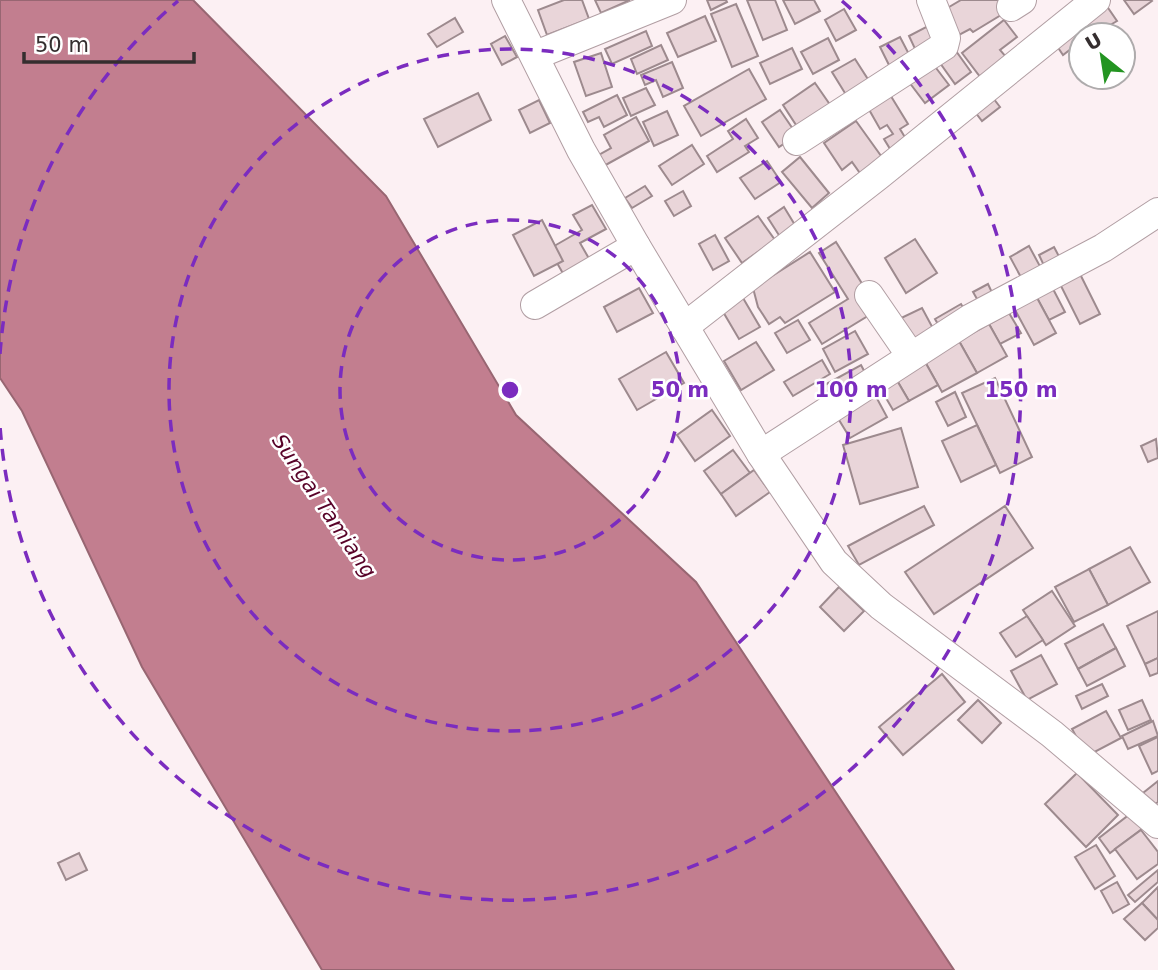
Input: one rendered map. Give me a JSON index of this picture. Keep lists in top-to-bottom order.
{
  "water": ["Sungai Tamiang"],
  "scale_bar": "50 m",
  "north": "top left",
  "rings": ["50 m", "100 m", "150 m"]
}
